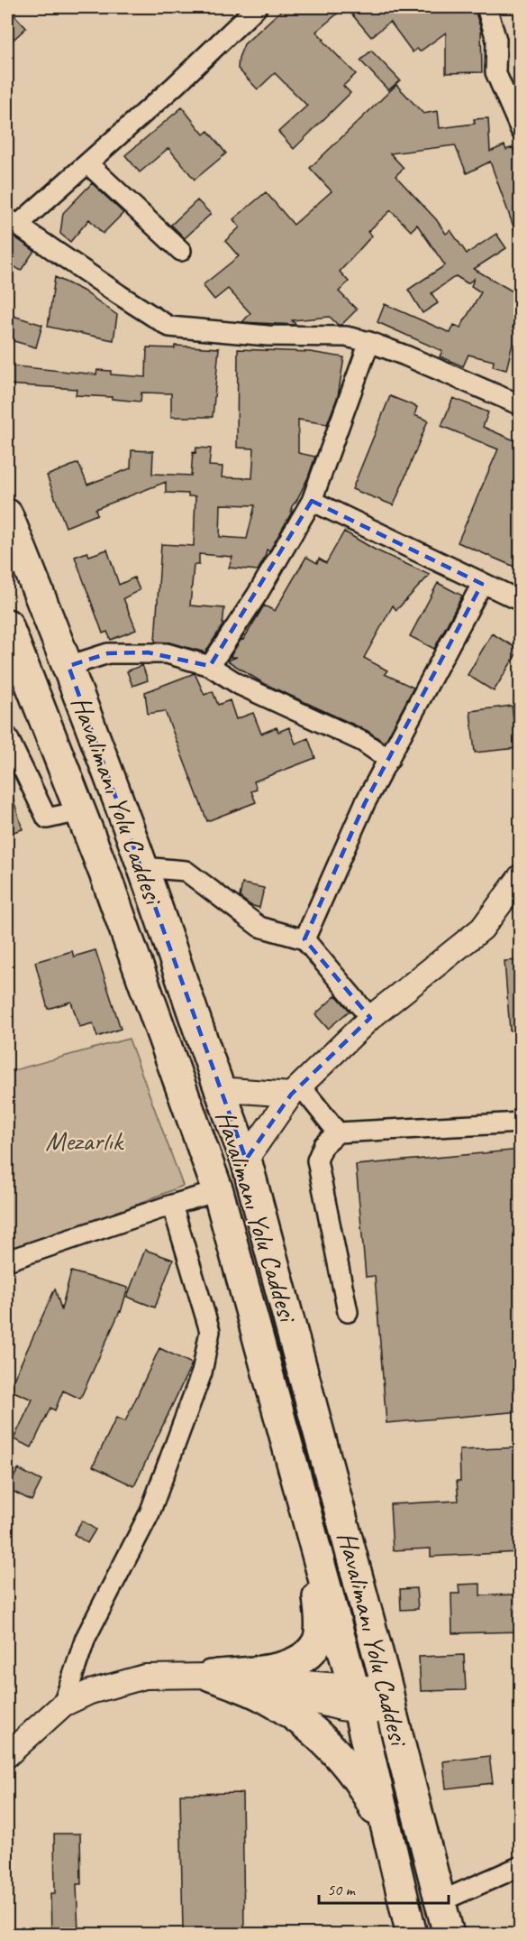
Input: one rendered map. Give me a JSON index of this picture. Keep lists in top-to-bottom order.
{
  "streets": {
    "highway": ["Havalimanı Yolu Caddesi"]
  },
  "parks": ["Mezarlık"],
  "scale_bar": "50 m"
}
